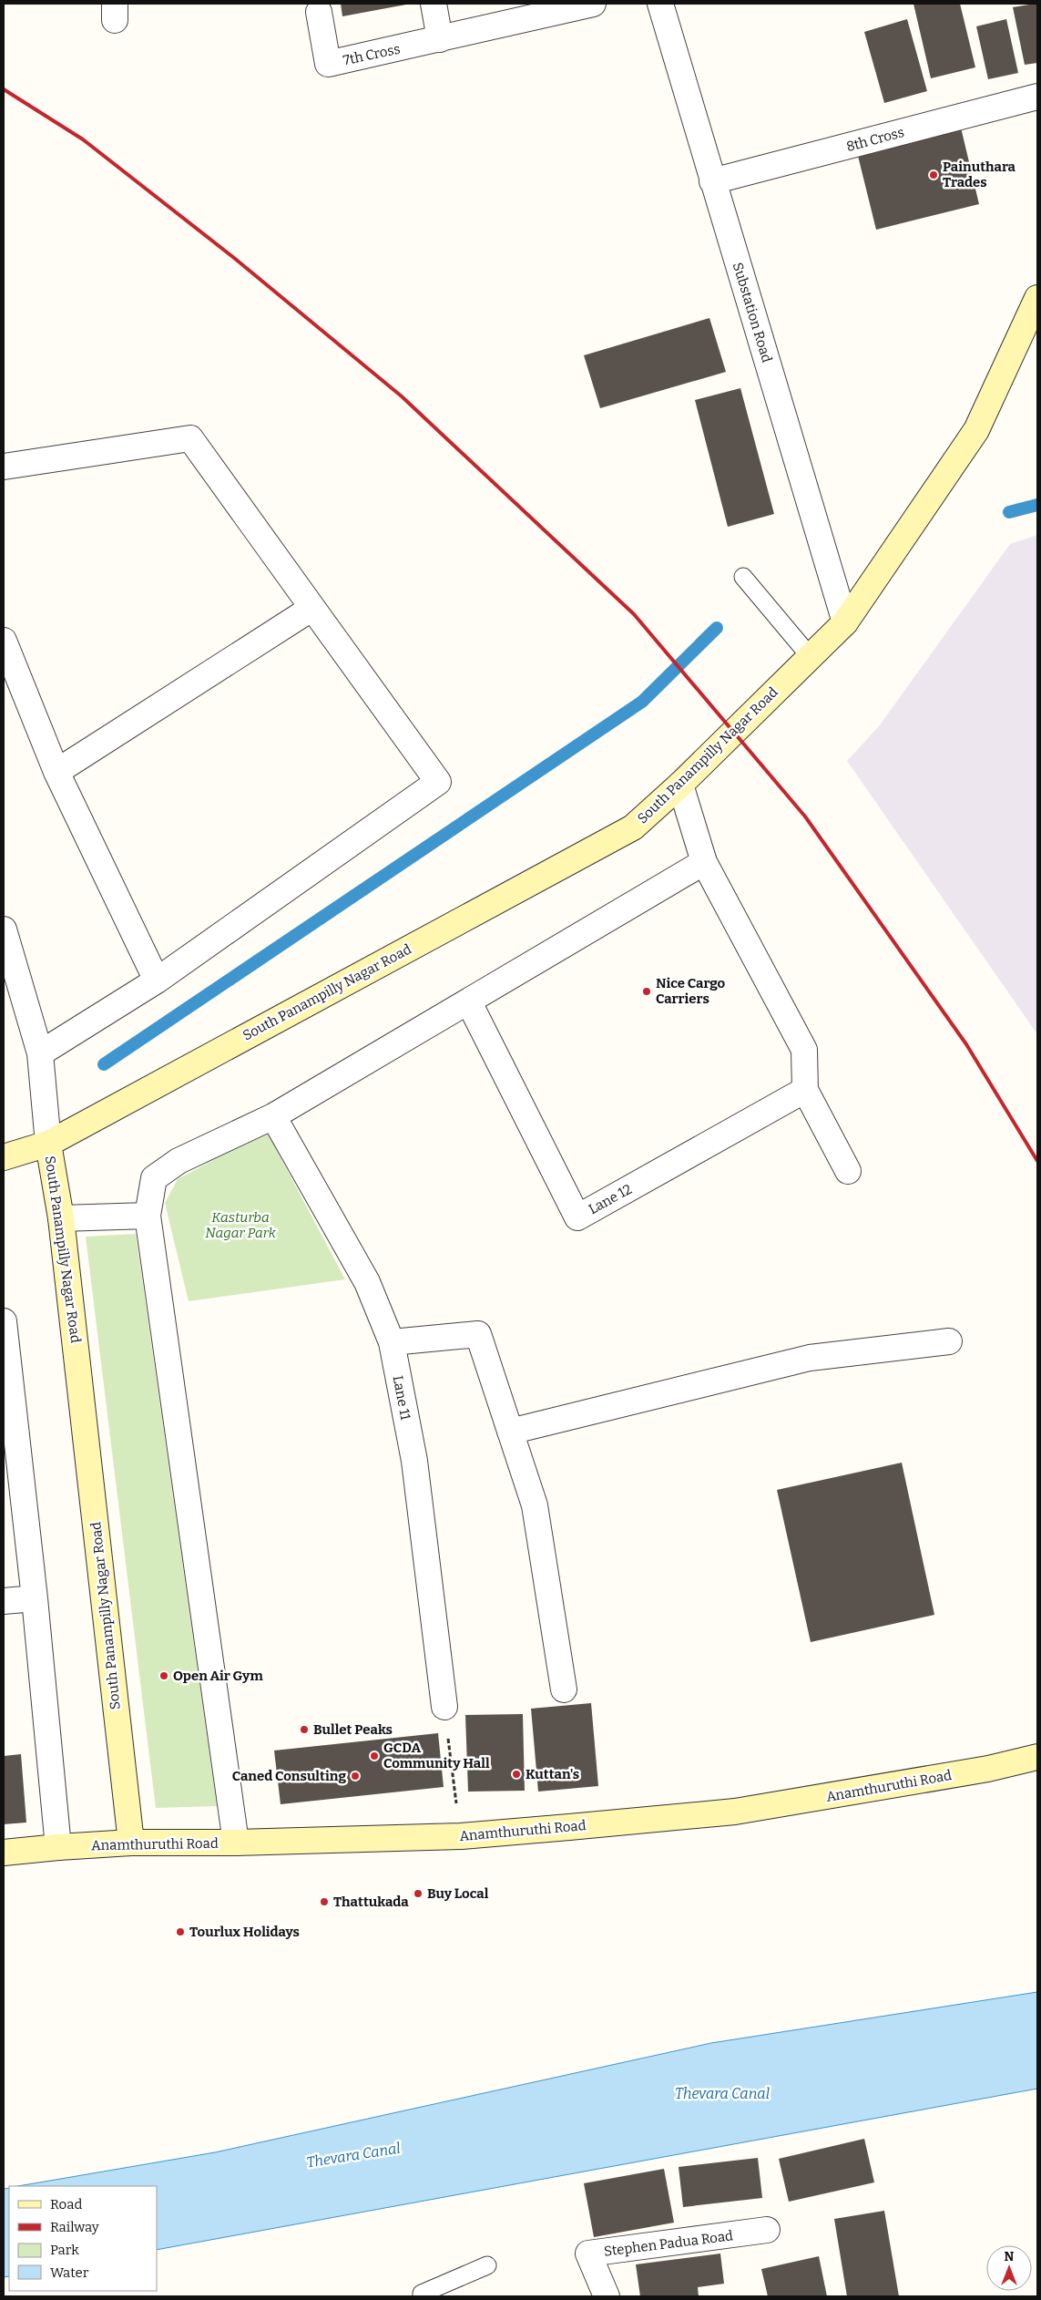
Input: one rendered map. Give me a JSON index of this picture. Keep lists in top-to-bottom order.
{
  "streets": {
    "street": [
      "7th Cross",
      "8th Cross",
      "Substation Road",
      "South Panampilly Nagar Road",
      "Lane 12",
      "Lane 11",
      "Anamthuruthi Road",
      "Stephen Padua Road"
    ]
  },
  "crossings": [
    ["8th Cross", "Substation Road"],
    ["Substation Road", "South Panampilly Nagar Road"],
    ["South Panampilly Nagar Road", "Anamthuruthi Road"]
  ],
  "water": ["Thevara Canal"],
  "parks": ["Kasturba Nagar Park"],
  "places": [
    "Painuthara Trades",
    "Nice Cargo Carriers",
    "Open Air Gym",
    "Bullet Peaks",
    "GCDA Community Hall",
    "Kuttan's",
    "Caned Consulting",
    "Buy Local",
    "Thattukada",
    "Tourlux Holidays"
  ],
  "legend": [
    "Road",
    "Railway",
    "Park",
    "Water"
  ],
  "north": "top"
}
